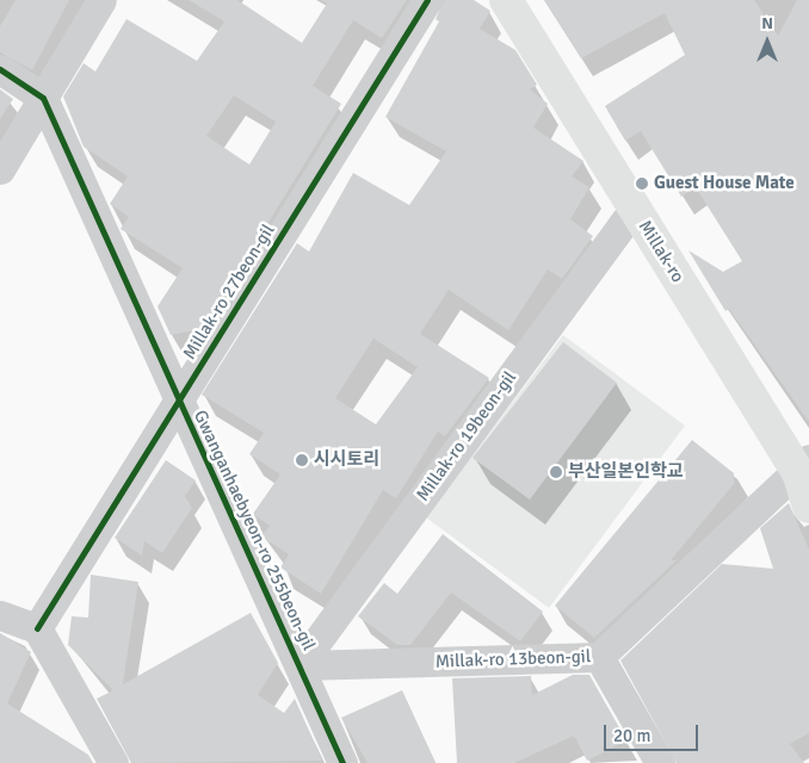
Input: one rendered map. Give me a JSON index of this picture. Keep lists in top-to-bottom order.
{
  "streets": {
    "street": [
      "Millak-ro",
      "Millak-ro 27beon-gil",
      "Millak-ro 19beon-gil",
      "Gwanganhaebyeon-ro 255beon-gil",
      "Millak-ro 13beon-gil"
    ]
  },
  "crossings": [
    ["Millak-ro", "Millak-ro 19beon-gil"],
    ["Millak-ro", "Millak-ro 13beon-gil"],
    ["Millak-ro 27beon-gil", "Gwanganhaebyeon-ro 255beon-gil"],
    ["Millak-ro 19beon-gil", "Gwanganhaebyeon-ro 255beon-gil"],
    ["Millak-ro 19beon-gil", "Millak-ro 13beon-gil"],
    ["Gwanganhaebyeon-ro 255beon-gil", "Millak-ro 13beon-gil"]
  ],
  "places": ["Guest House Mate", "시시토리", "부산일본인학교"],
  "scale_bar": "20 m",
  "north": "top"
}
